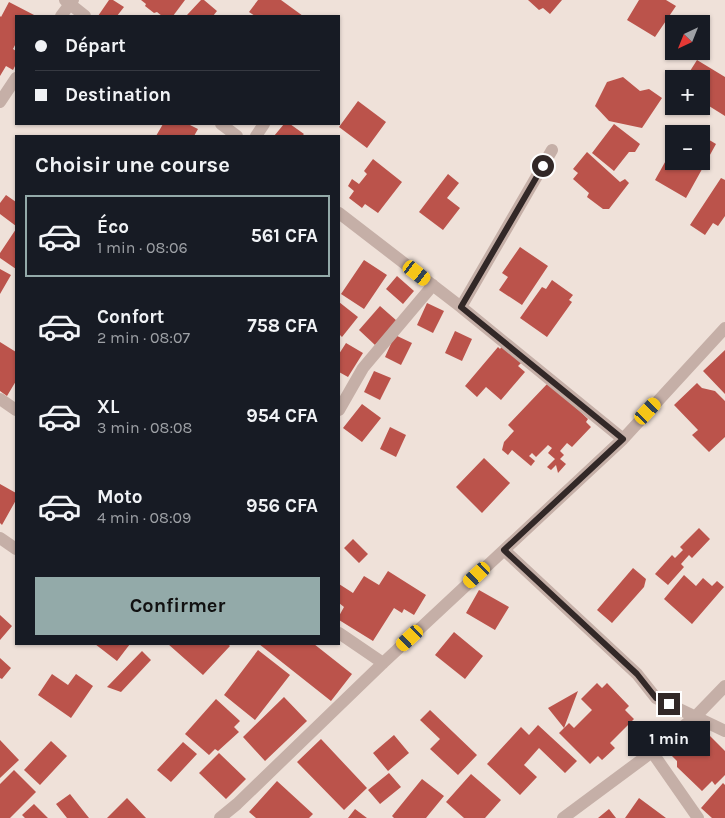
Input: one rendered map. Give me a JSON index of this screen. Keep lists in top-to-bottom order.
{
  "north": "bottom left",
  "page": {
    "map_buttons": ["+", "−"],
    "banner": ["Départ", "Destination"],
    "heading": "Choisir une course",
    "list": [
      {
        "name": "Éco",
        "note": "1 min · 08:06",
        "value": "561 CFA"
      },
      {
        "name": "Confort",
        "note": "2 min · 08:07",
        "value": "758 CFA"
      },
      {
        "name": "XL",
        "note": "3 min · 08:08",
        "value": "954 CFA"
      },
      {
        "name": "Moto",
        "note": "4 min · 08:09",
        "value": "956 CFA"
      }
    ],
    "buttons": "Confirmer",
    "bubble": "1 min"
  }
}
